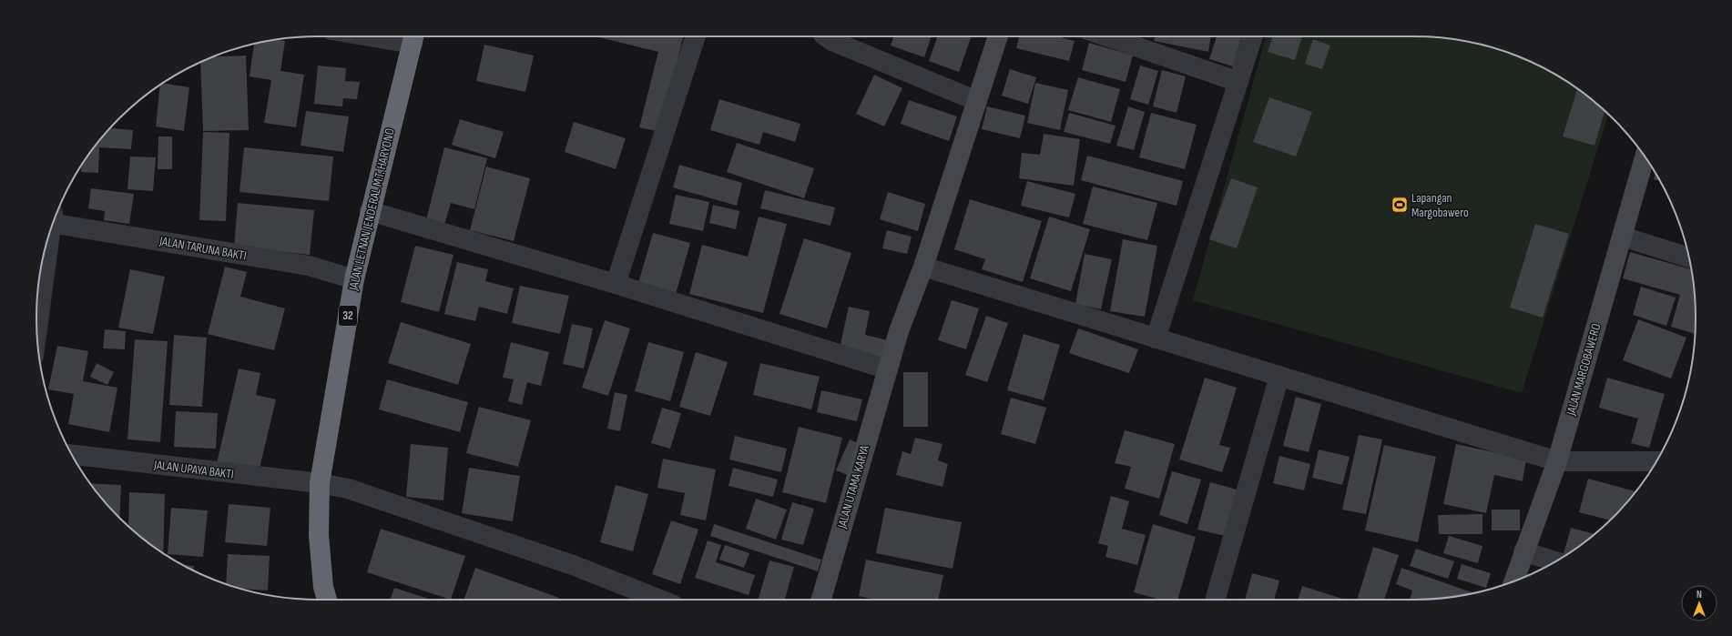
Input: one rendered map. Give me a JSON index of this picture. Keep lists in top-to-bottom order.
{
  "streets": {
    "highway": ["JALAN LETNAN JENDERAL M.T. HARYONO", "32"],
    "street": [
      "JALAN TARUNA BAKTI",
      "JALAN MARGOBAWERO",
      "JALAN UPAYA BAKTI",
      "JALAN UTAMA KARYA"
    ]
  },
  "crossings": [
    ["JALAN LETNAN JENDERAL M.T. HARYONO", "JALAN TARUNA BAKTI"],
    ["JALAN LETNAN JENDERAL M.T. HARYONO", "JALAN UPAYA BAKTI"]
  ],
  "places": {
    "sports": ["Lapangan Margobawero"]
  },
  "north": "top"
}
